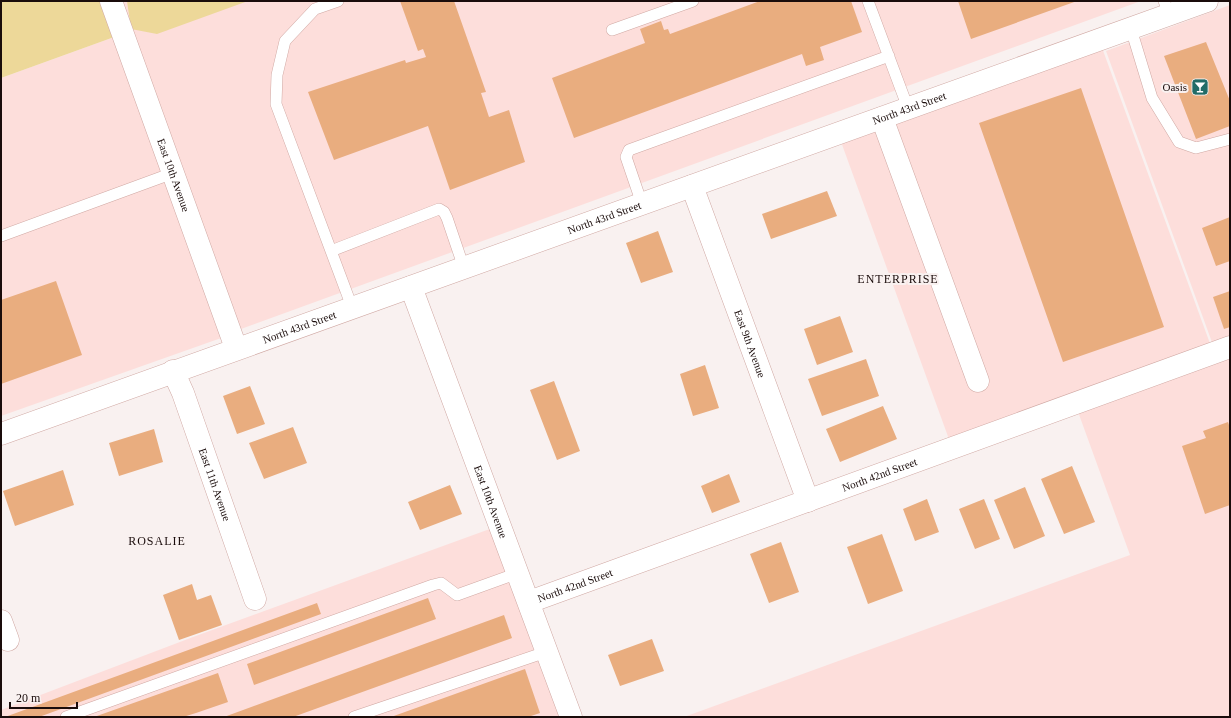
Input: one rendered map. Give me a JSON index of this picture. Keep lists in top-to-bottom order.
{
  "streets": {
    "street": [
      "North 43rd Street",
      "East 10th Avenue",
      "East 9th Avenue",
      "North 42nd Street",
      "East 11th Avenue"
    ]
  },
  "crossings": [
    ["North 43rd Street", "East 10th Avenue"],
    ["North 43rd Street", "East 9th Avenue"],
    ["North 43rd Street", "East 11th Avenue"],
    ["East 10th Avenue", "North 42nd Street"],
    ["East 9th Avenue", "North 42nd Street"]
  ],
  "districts": ["ENTERPRISE", "ROSALIE"],
  "places": {
    "bar": ["Oasis"]
  },
  "scale_bar": "20 m"
}
